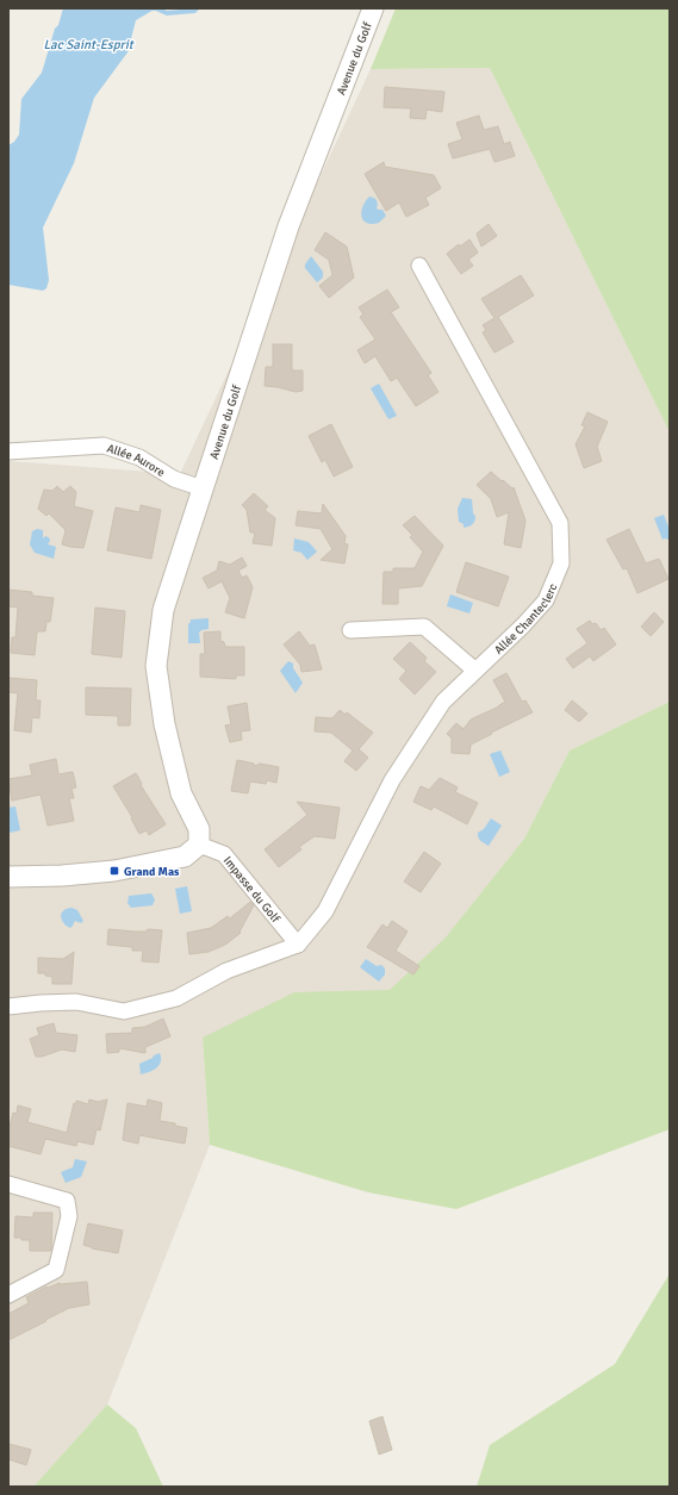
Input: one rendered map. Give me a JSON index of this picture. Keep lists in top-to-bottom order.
{
  "streets": {
    "street": [
      "Avenue du Golf",
      "Allée Aurore",
      "Allée Chanteclerc",
      "Impasse du Golf"
    ]
  },
  "crossings": [
    ["Avenue du Golf", "Allée Aurore"],
    ["Avenue du Golf", "Impasse du Golf"],
    ["Allée Chanteclerc", "Impasse du Golf"]
  ],
  "water": ["Lac Saint-Esprit"],
  "places": {
    "transit": ["Grand Mas"]
  }
}
